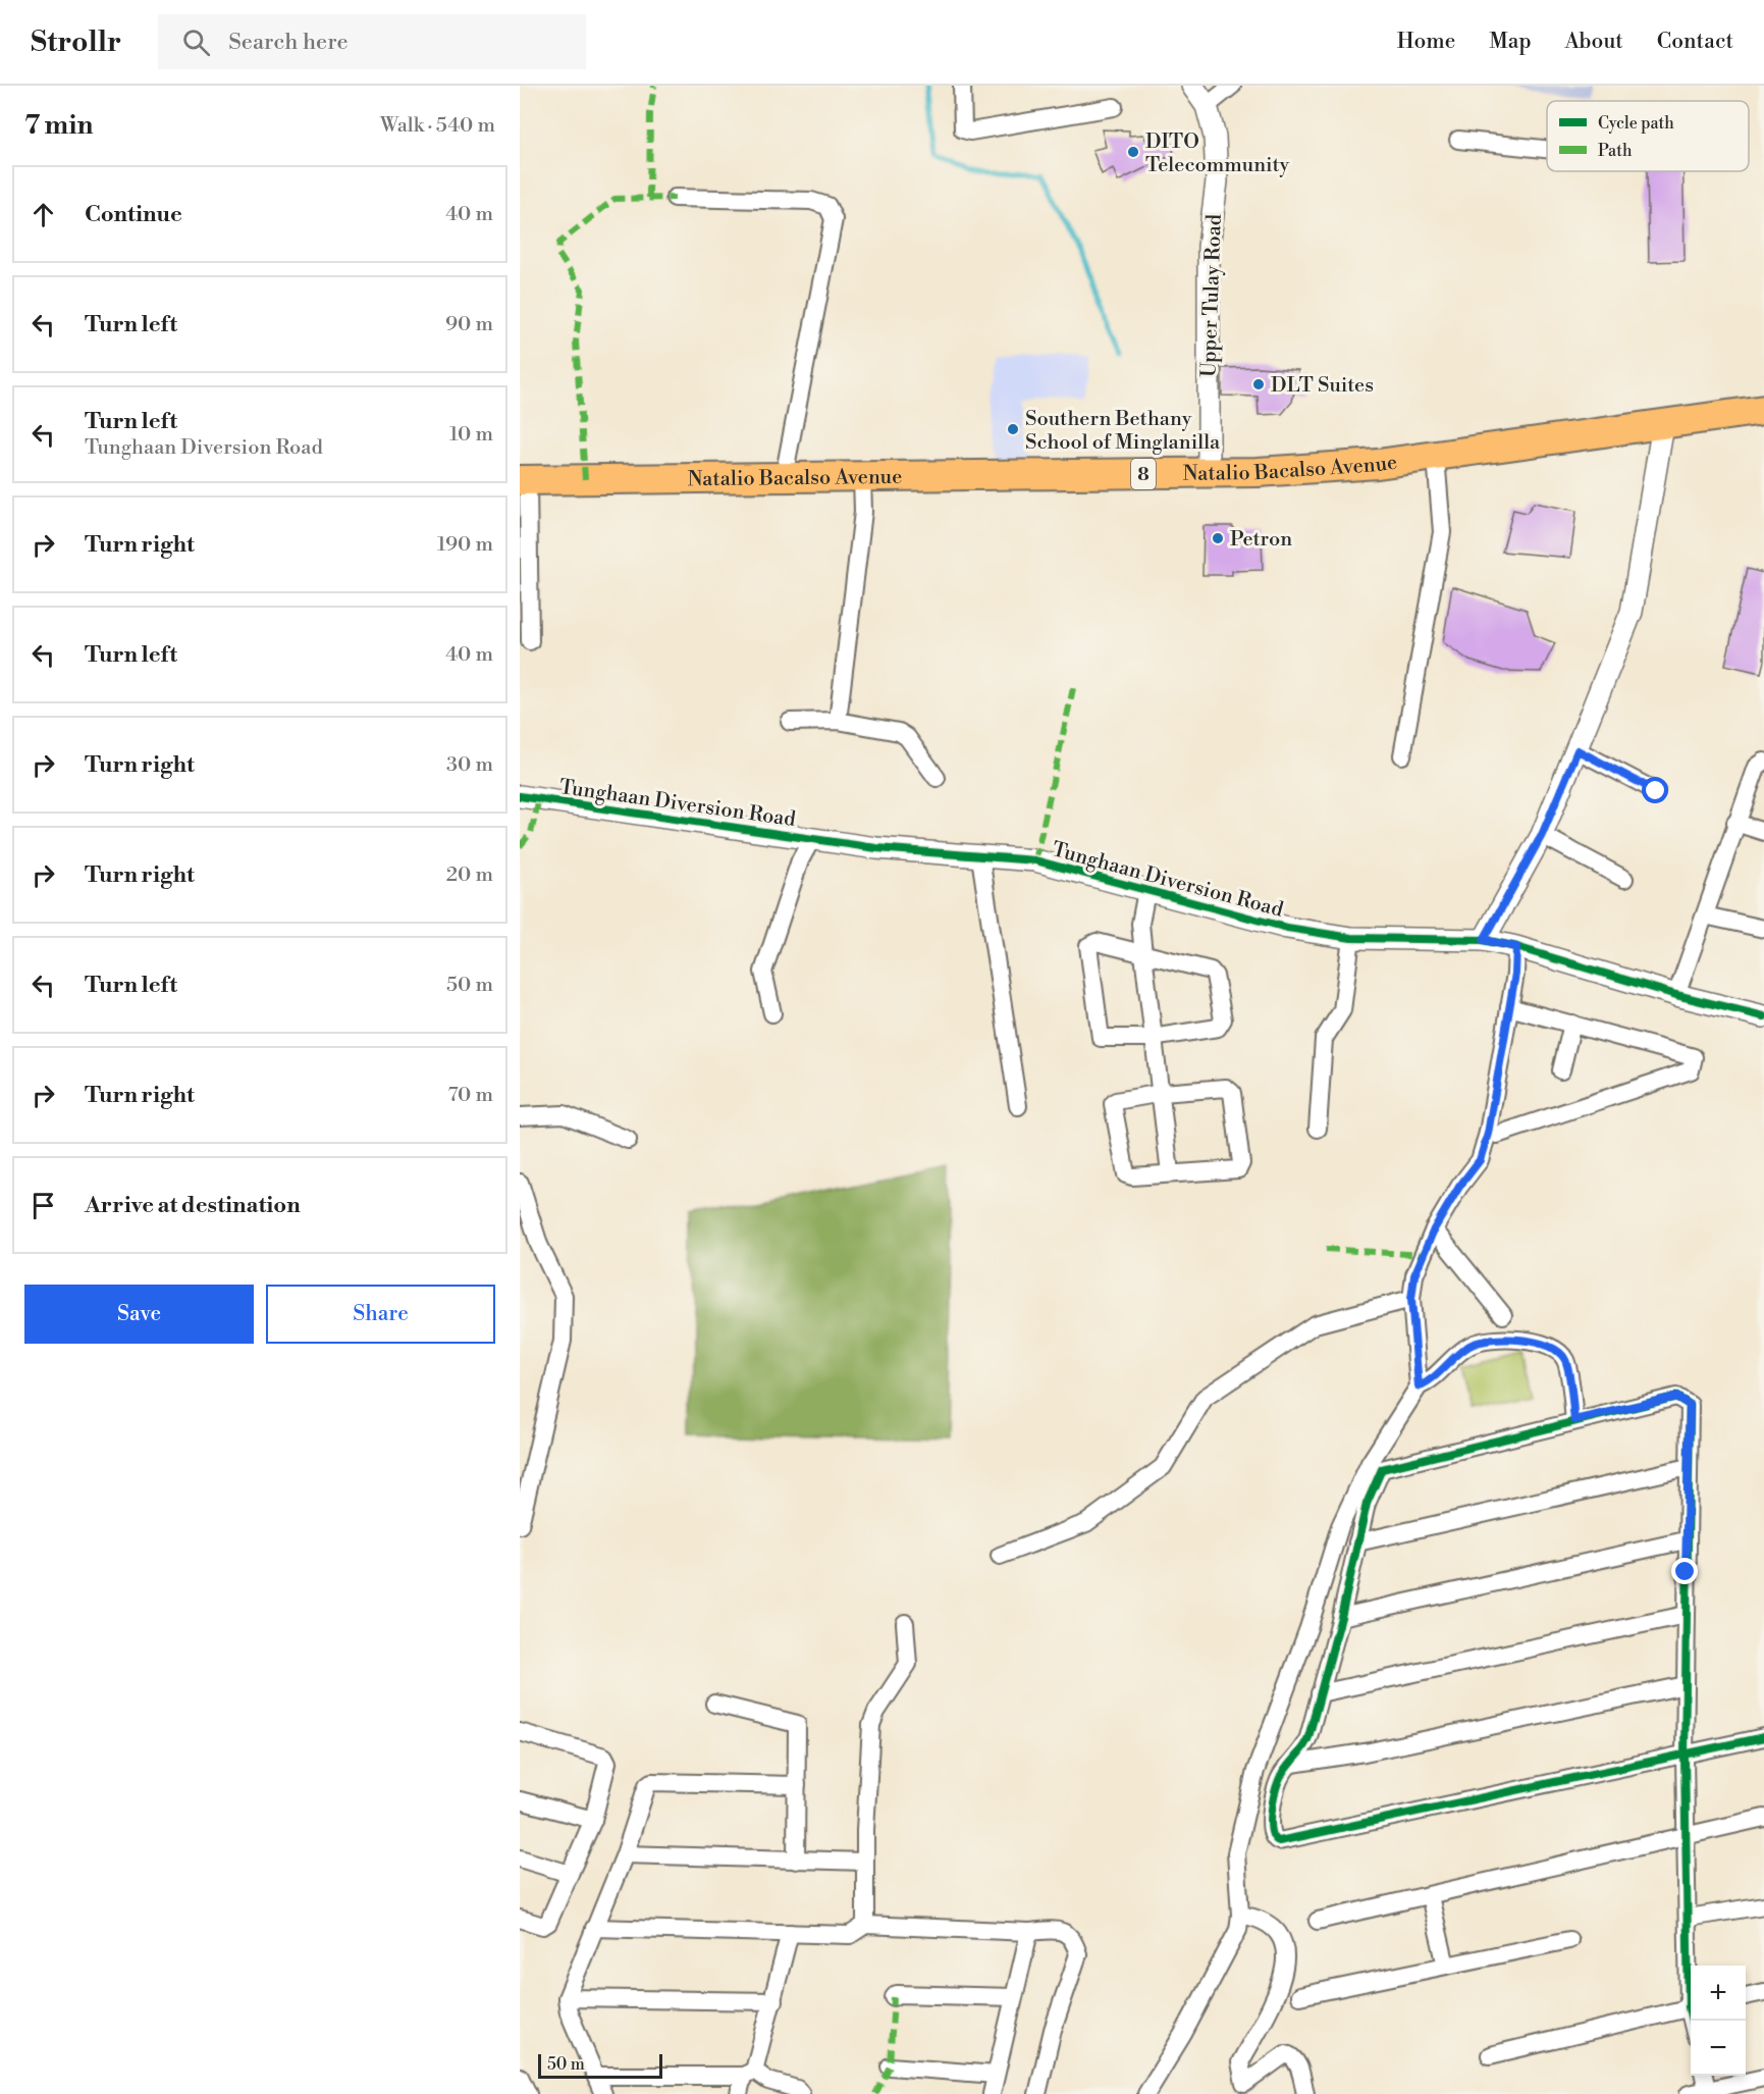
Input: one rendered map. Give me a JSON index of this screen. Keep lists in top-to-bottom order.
{
  "streets": {
    "highway": ["Natalio Bacalso Avenue", "8"],
    "street": ["Upper Tulay Road", "Tunghaan Diversion Road"]
  },
  "crossings": [
    ["Upper Tulay Road", "Natalio Bacalso Avenue"]
  ],
  "places": [
    "DITO Telecommunity",
    "DLT Suites",
    "Southern Bethany School of Minglanilla",
    "Petron"
  ],
  "legend": ["Cycle path", "Path"],
  "scale_bar": "50 m",
  "page": {
    "header": "Strollr",
    "search": "Search here",
    "nav": [
      "Home",
      "Map",
      "About",
      "Contact"
    ],
    "heading": ["7 min", "Walk · 540 m"],
    "list": [
      ["Continue", "40 m"],
      ["Turn left", "90 m"],
      ["Turn left", "Tunghaan Diversion Road", "10 m"],
      ["Turn right", "190 m"],
      ["Turn left", "40 m"],
      ["Turn right", "30 m"],
      ["Turn right", "20 m"],
      ["Turn left", "50 m"],
      ["Turn right", "70 m"],
      "Arrive at destination"
    ],
    "buttons": ["Save", "Share"],
    "map_buttons": ["+", "−"],
    "scale": "50 m"
  }
}
